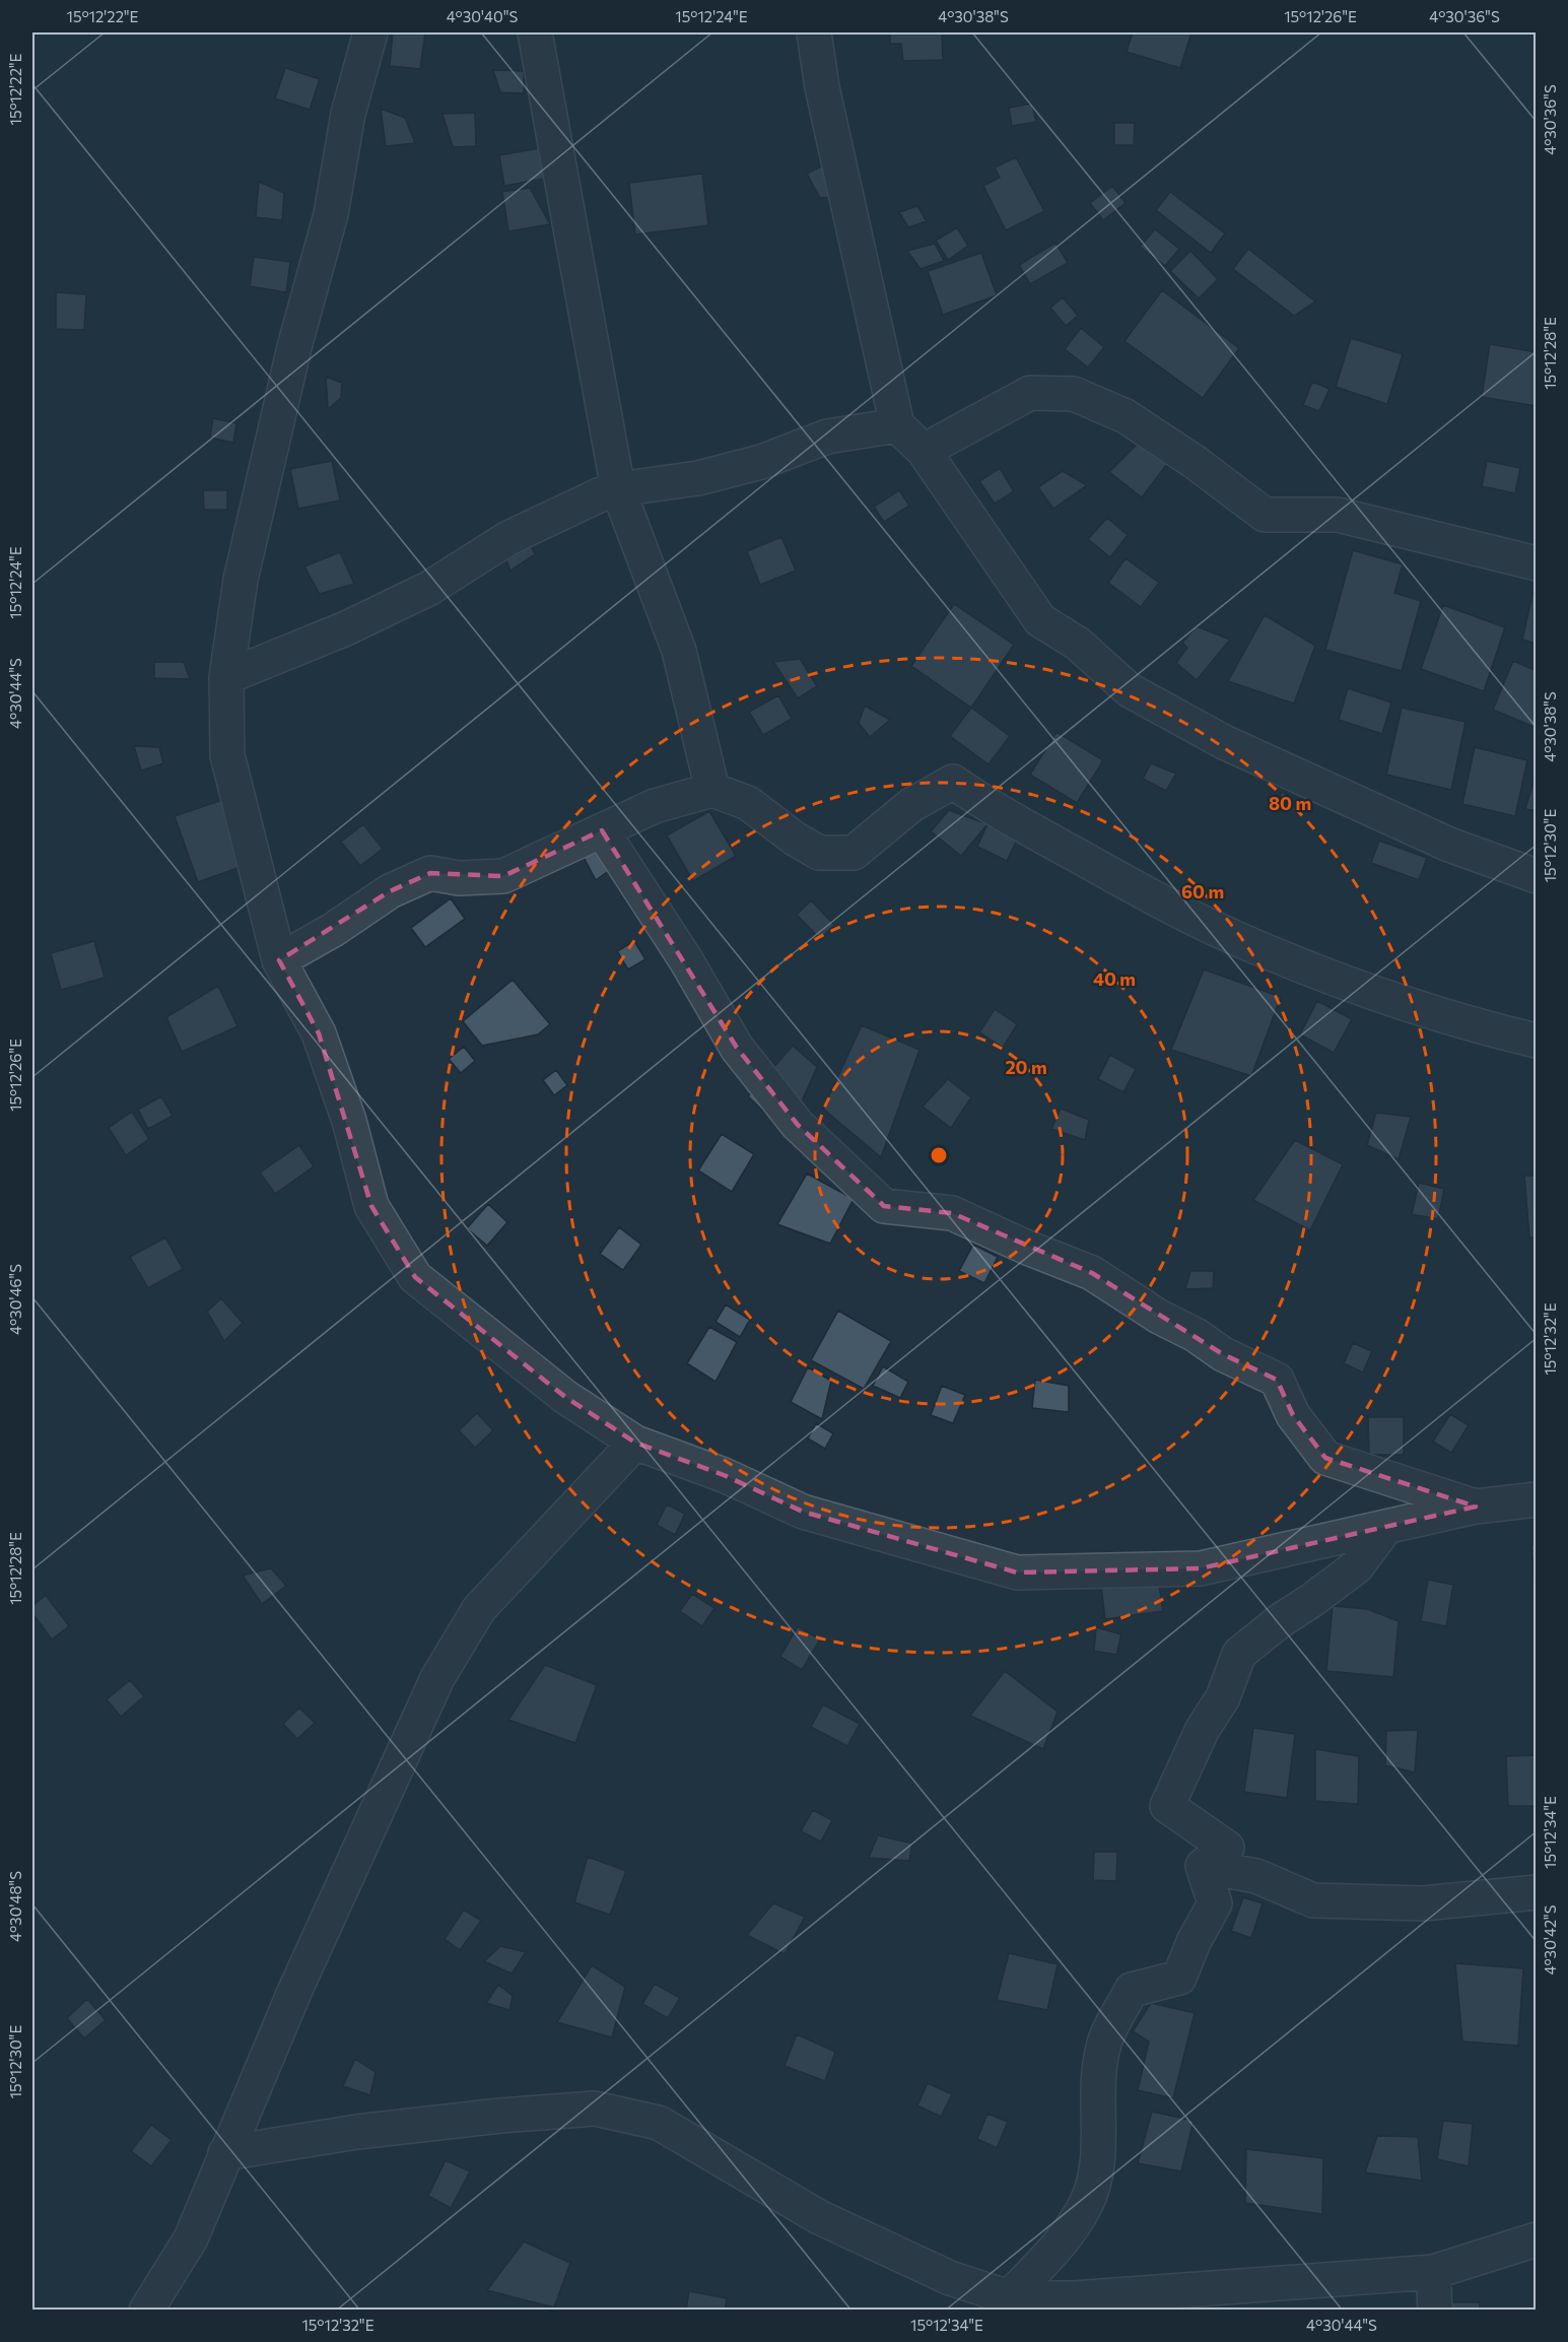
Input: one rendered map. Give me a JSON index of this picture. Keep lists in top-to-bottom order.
{
  "coordinates": [
    "15°12'22\"E",
    "4°30'40\"S",
    "15°12'24\"E",
    "4°30'38\"S",
    "15°12'26\"E",
    "4°30'36\"S",
    "15°12'28\"E",
    "4°30'44\"S",
    "15°12'30\"E",
    "4°30'46\"S",
    "15°12'32\"E",
    "15°12'34\"E",
    "4°30'48\"S",
    "4°30'42\"S"
  ],
  "rings": [
    "80 m",
    "60 m",
    "40 m",
    "20 m"
  ]
}
